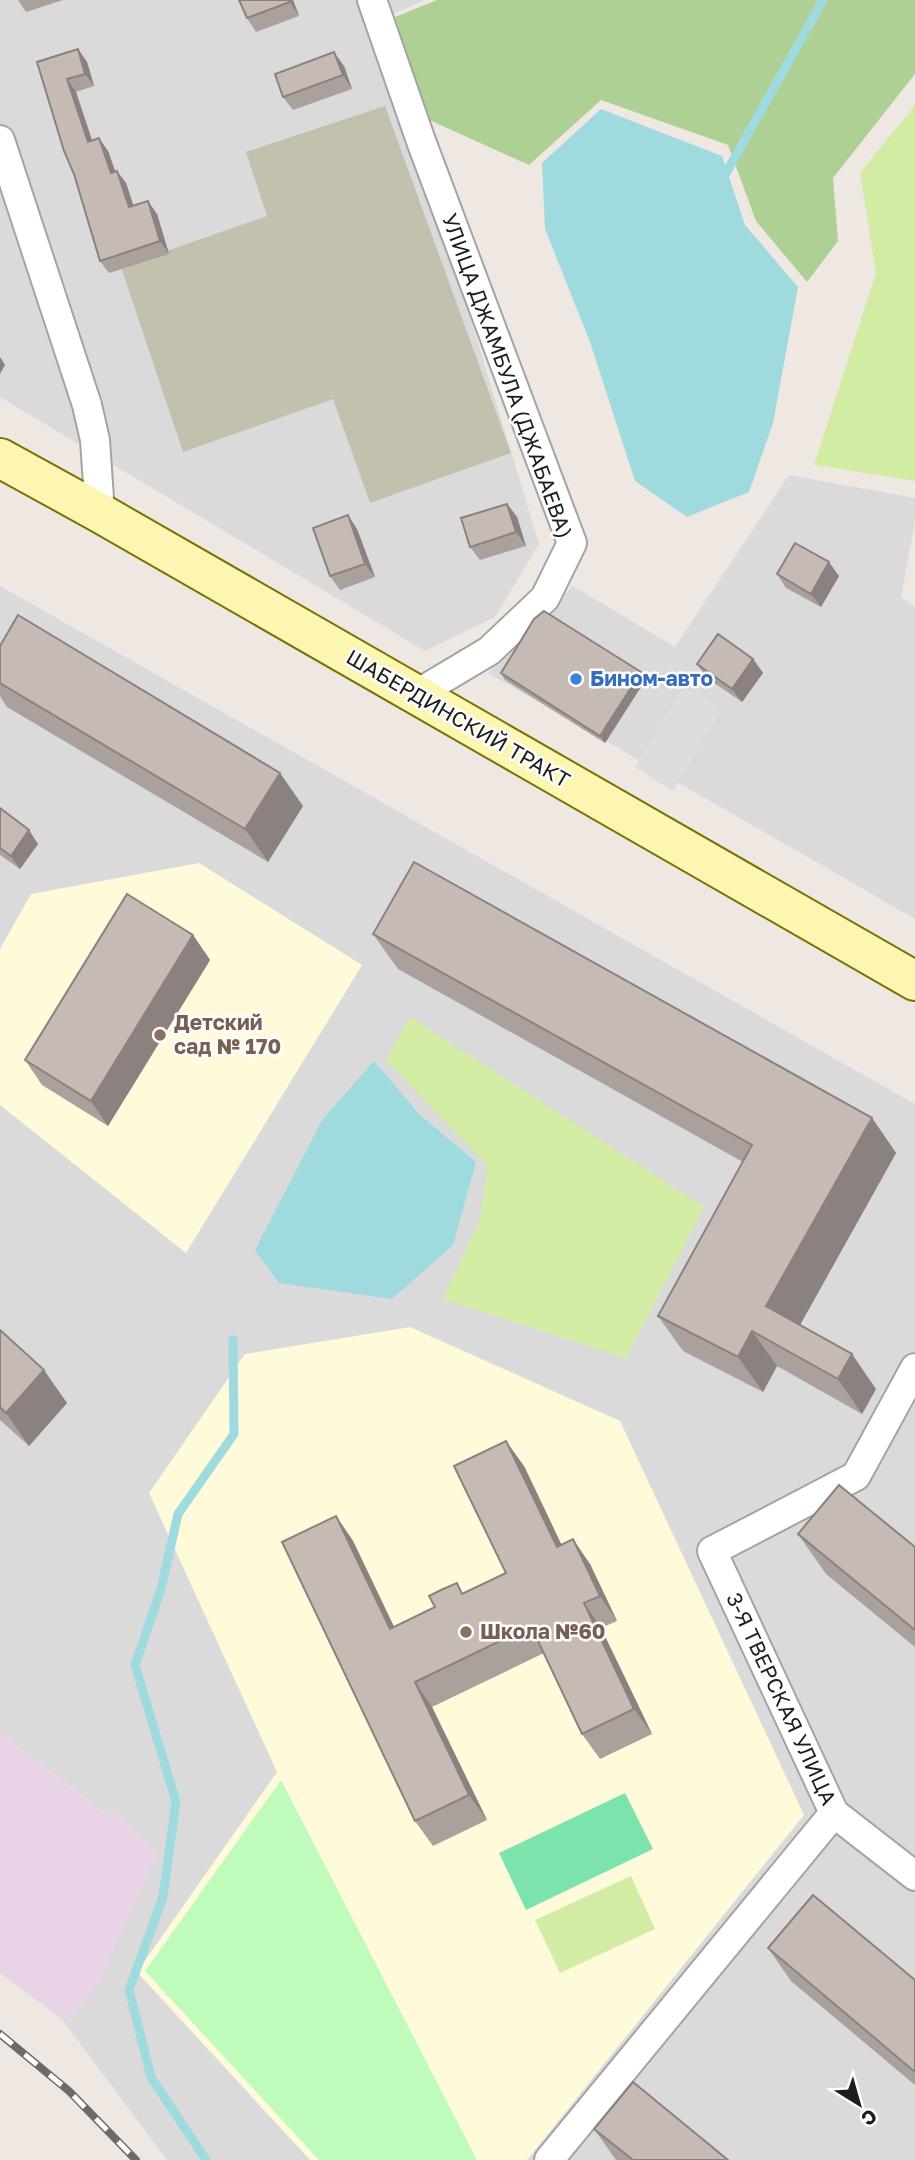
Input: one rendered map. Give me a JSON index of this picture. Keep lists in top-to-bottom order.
{
  "streets": {
    "main road": ["ШАБЕРДИНСКИЙ ТРАКТ"],
    "street": ["УЛИЦА ДЖАМБУЛА (ДЖАБАЕВА)", "3-Я ТВЕРСКАЯ УЛИЦА"]
  },
  "crossings": [
    ["УЛИЦА ДЖАМБУЛА (ДЖАБАЕВА)", "ШАБЕРДИНСКИЙ ТРАКТ"]
  ],
  "places": ["Бином-авто", "Детский сад № 170", "Школа №60"],
  "north": "bottom right"
}
